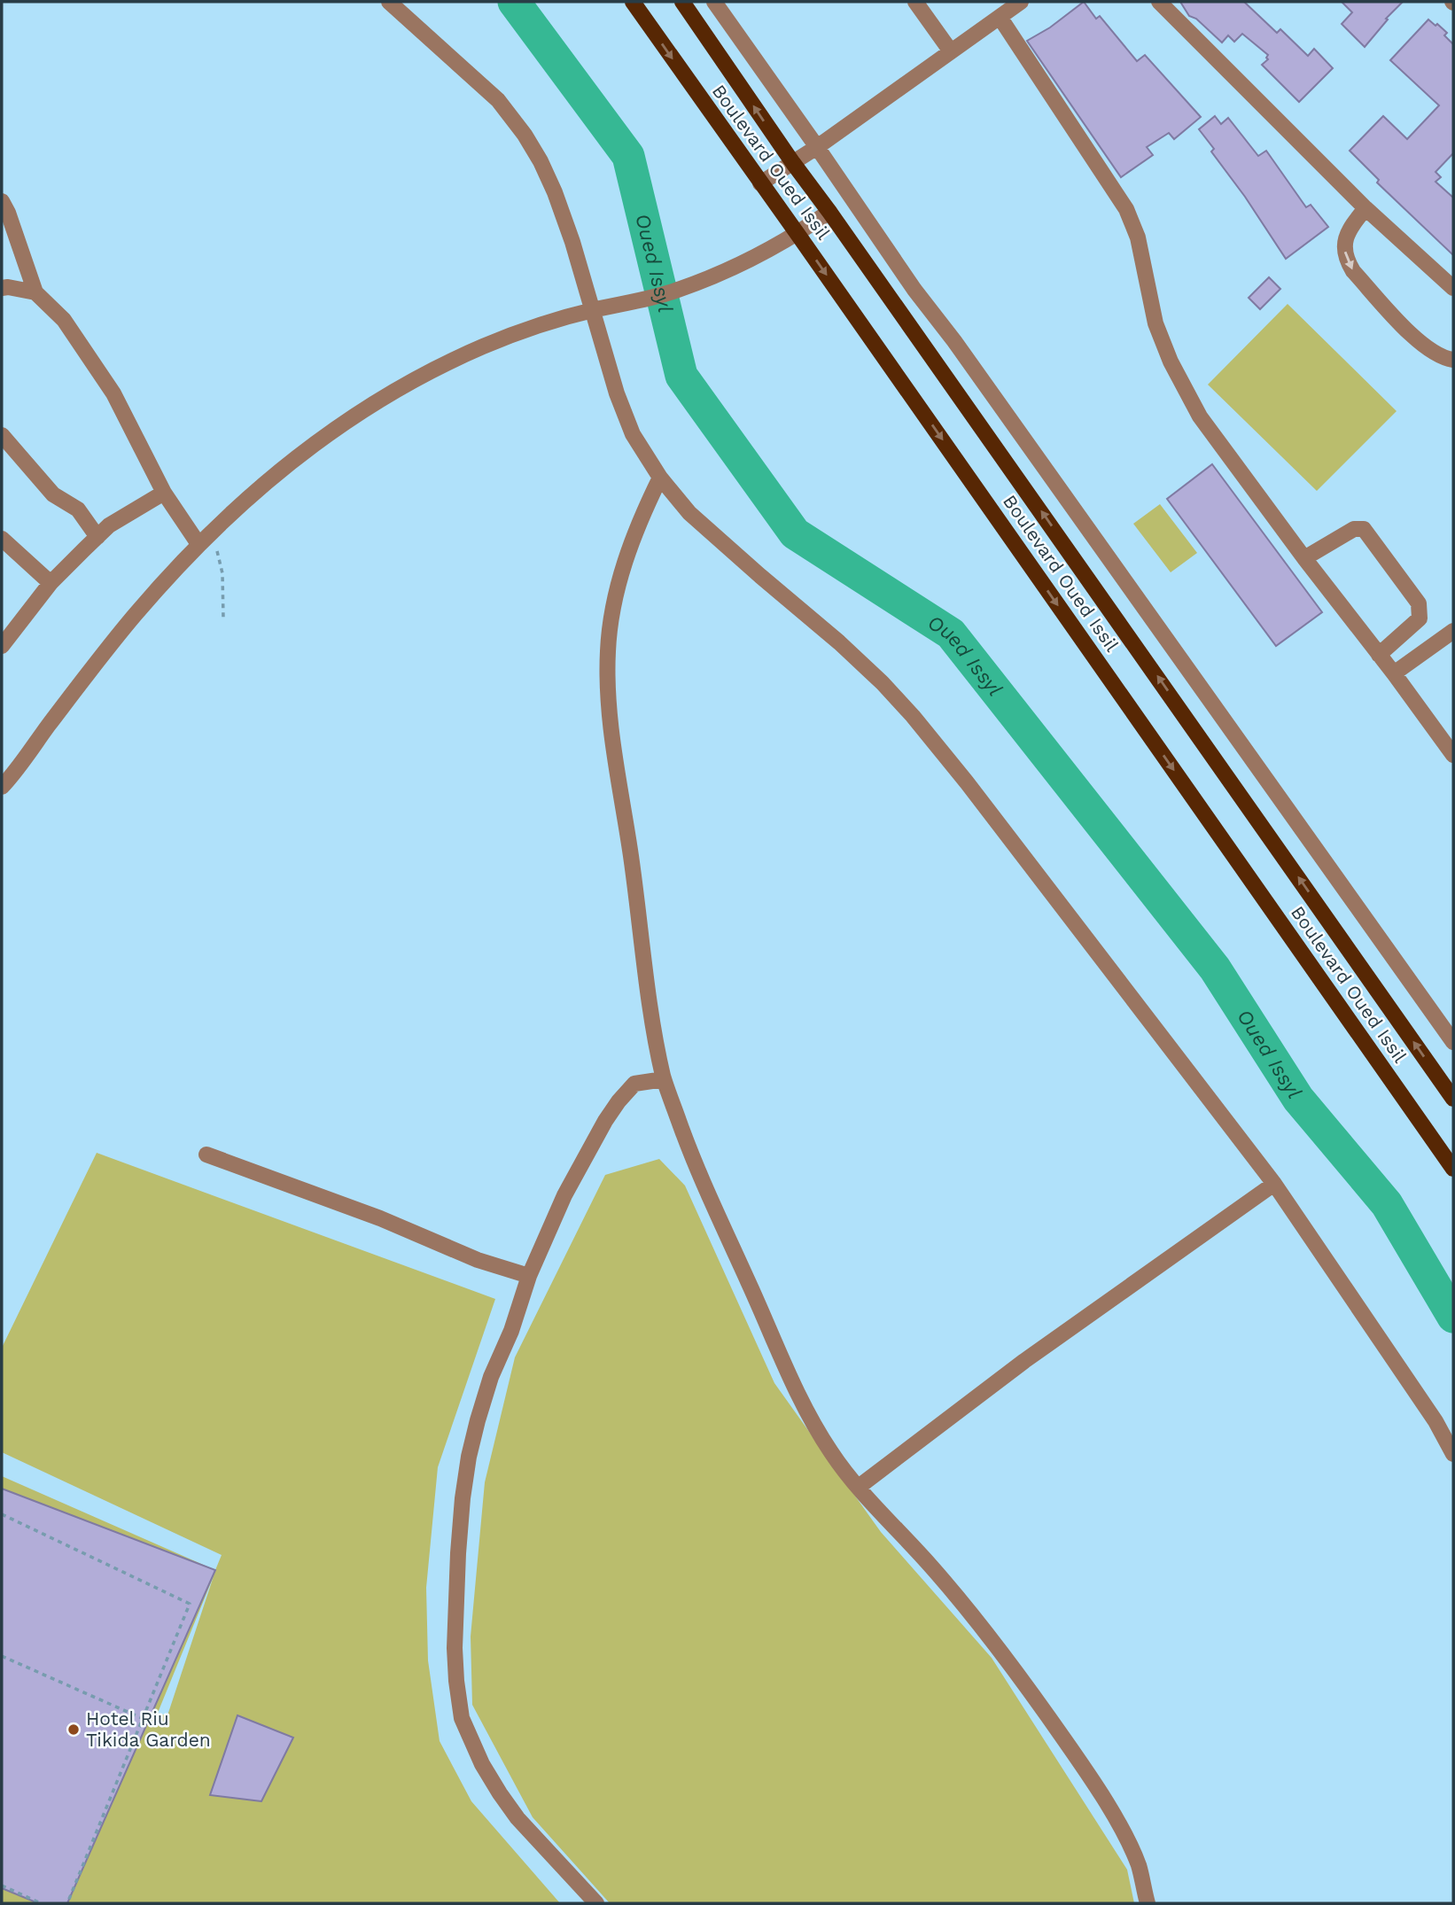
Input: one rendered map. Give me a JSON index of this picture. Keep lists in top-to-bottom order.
{
  "streets": {
    "main road": ["Boulevard Oued Issil"]
  },
  "water": ["Oued Issyl"],
  "places": ["Hotel Riu Tikida Garden"]
}
